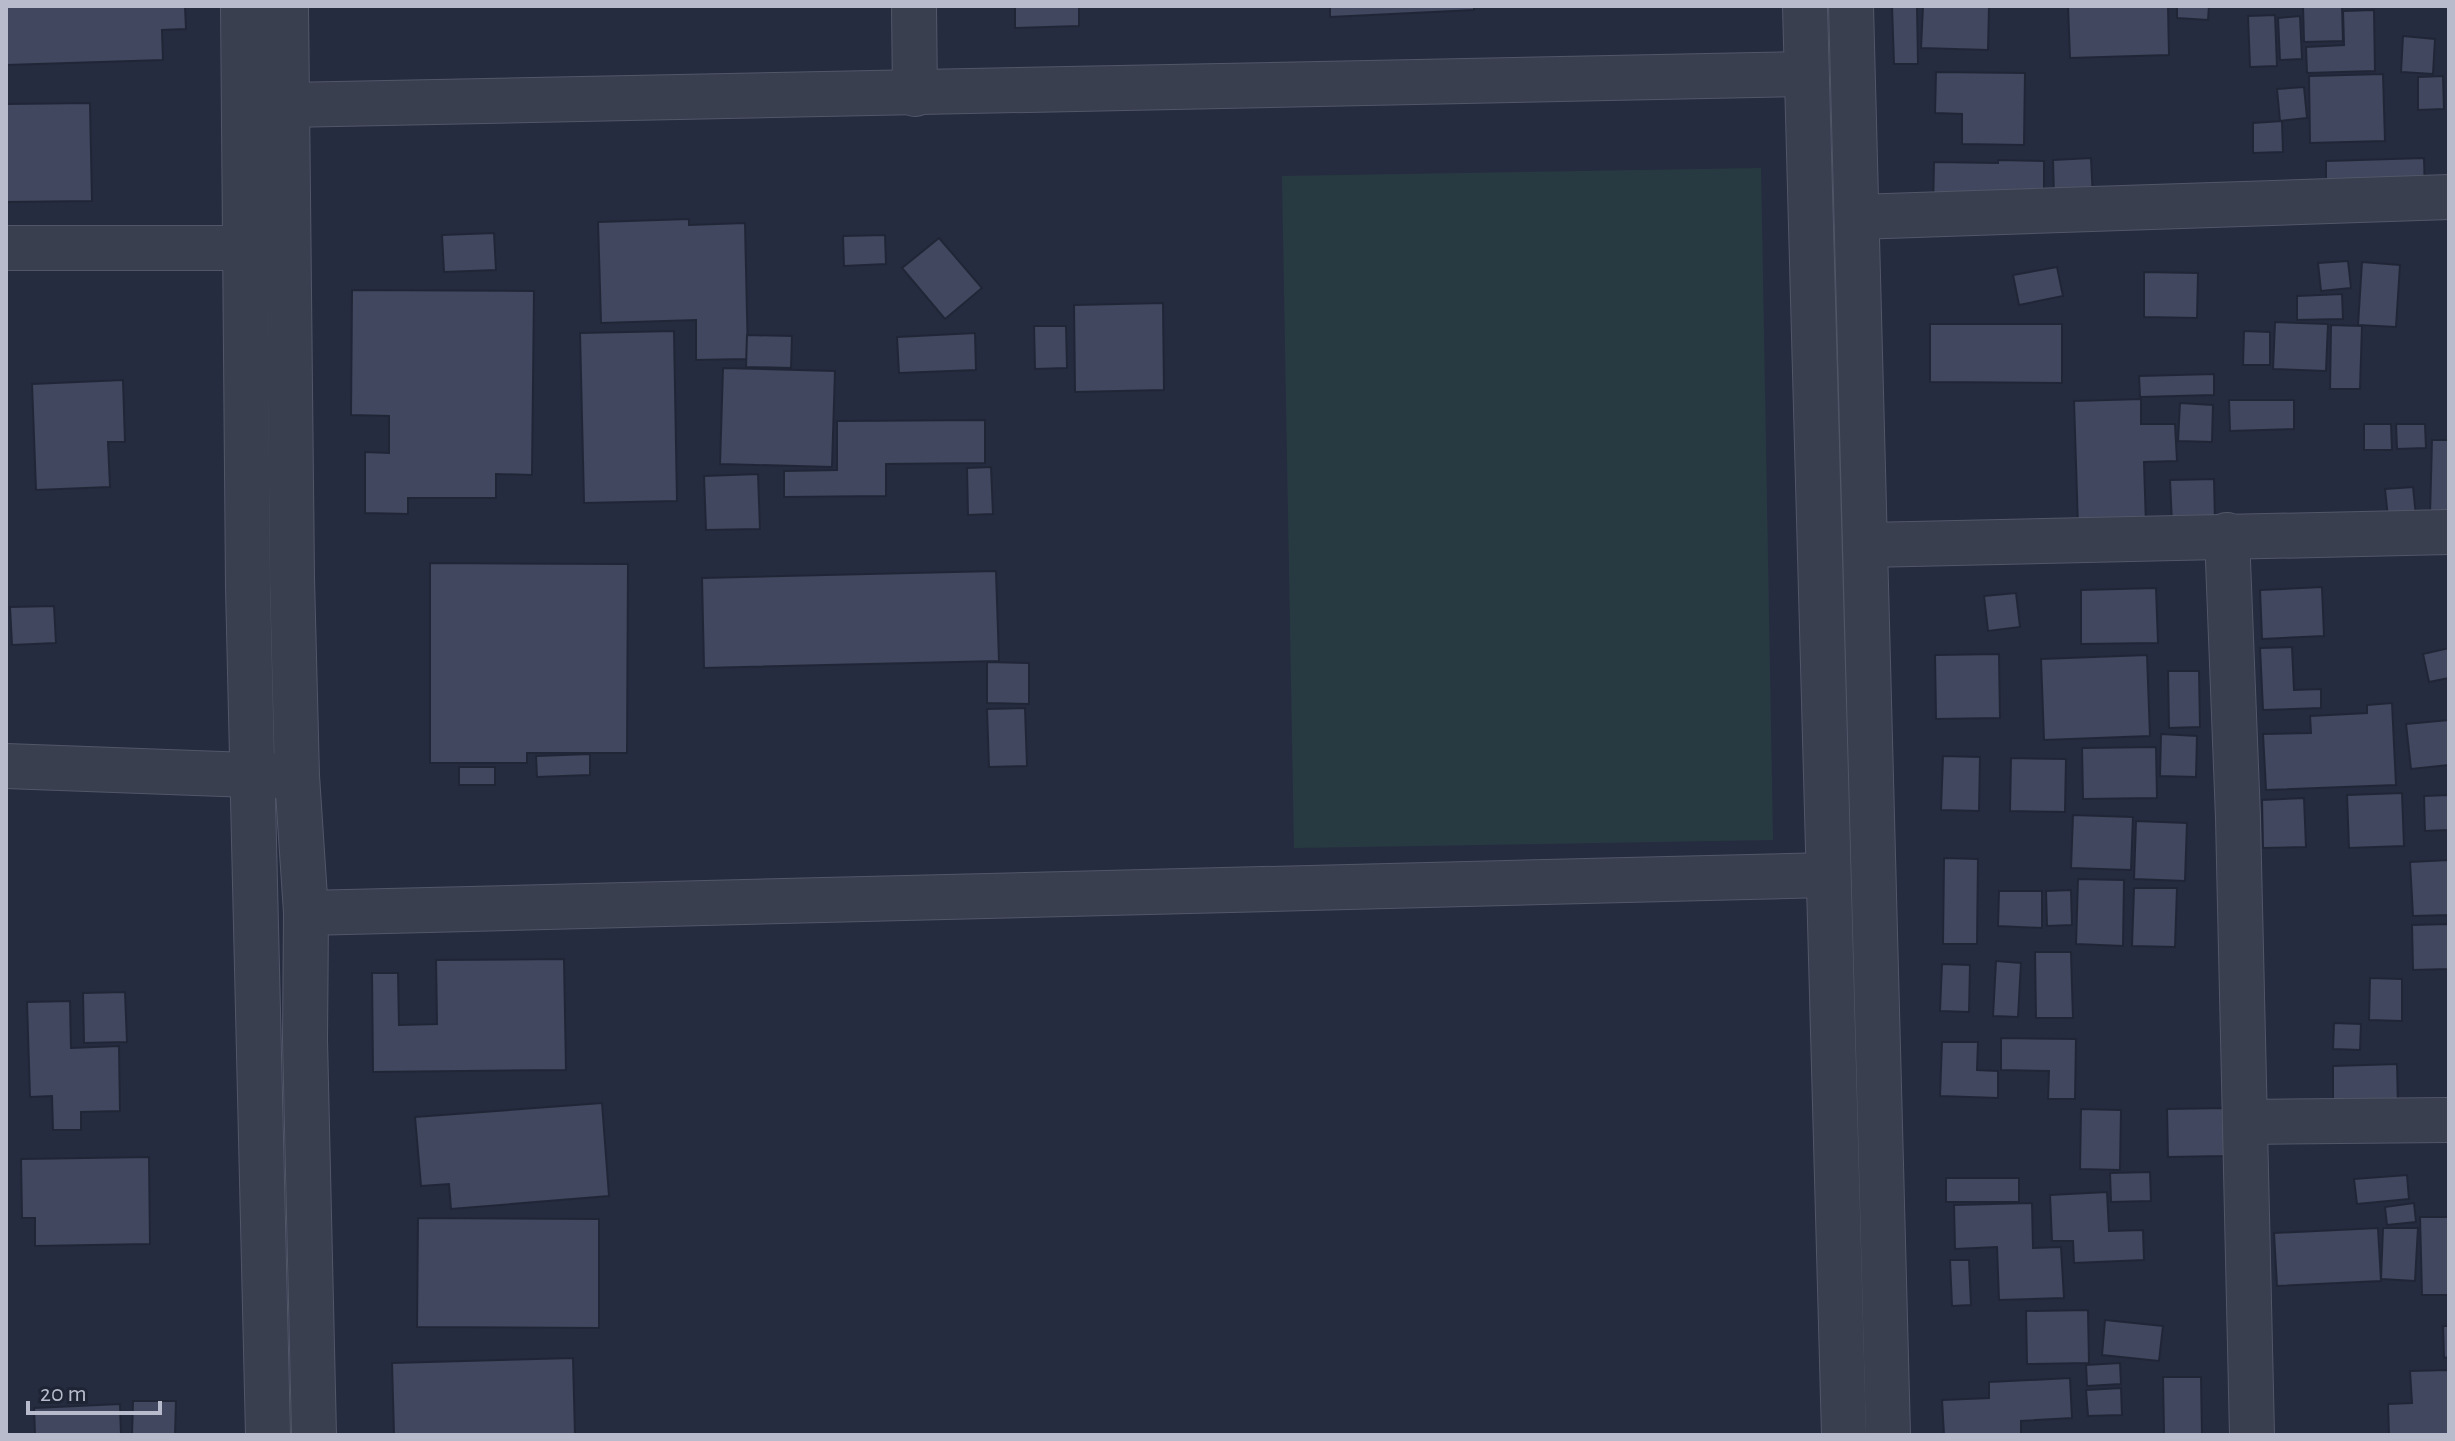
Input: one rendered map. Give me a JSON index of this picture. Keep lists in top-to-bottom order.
{
  "scale_bar": "20 m"
}
